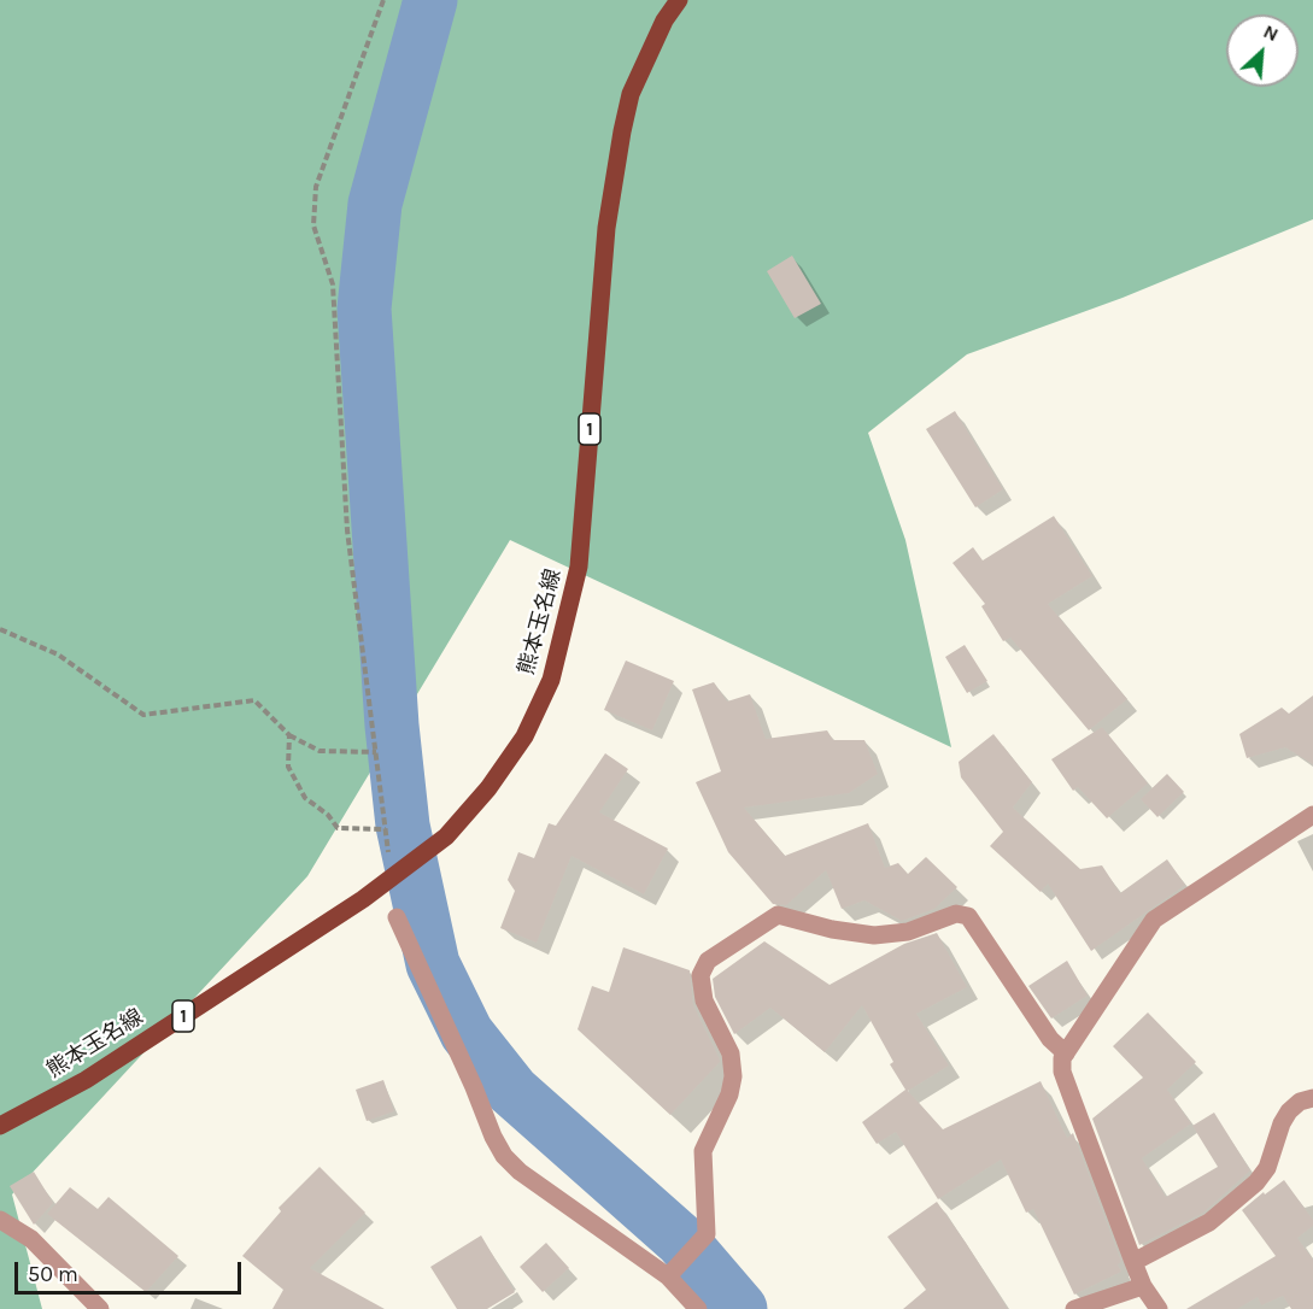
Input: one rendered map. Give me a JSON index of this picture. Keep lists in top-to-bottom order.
{
  "streets": {
    "main road": ["1", "熊本玉名線"]
  },
  "scale_bar": "50 m",
  "north": "top right"
}
